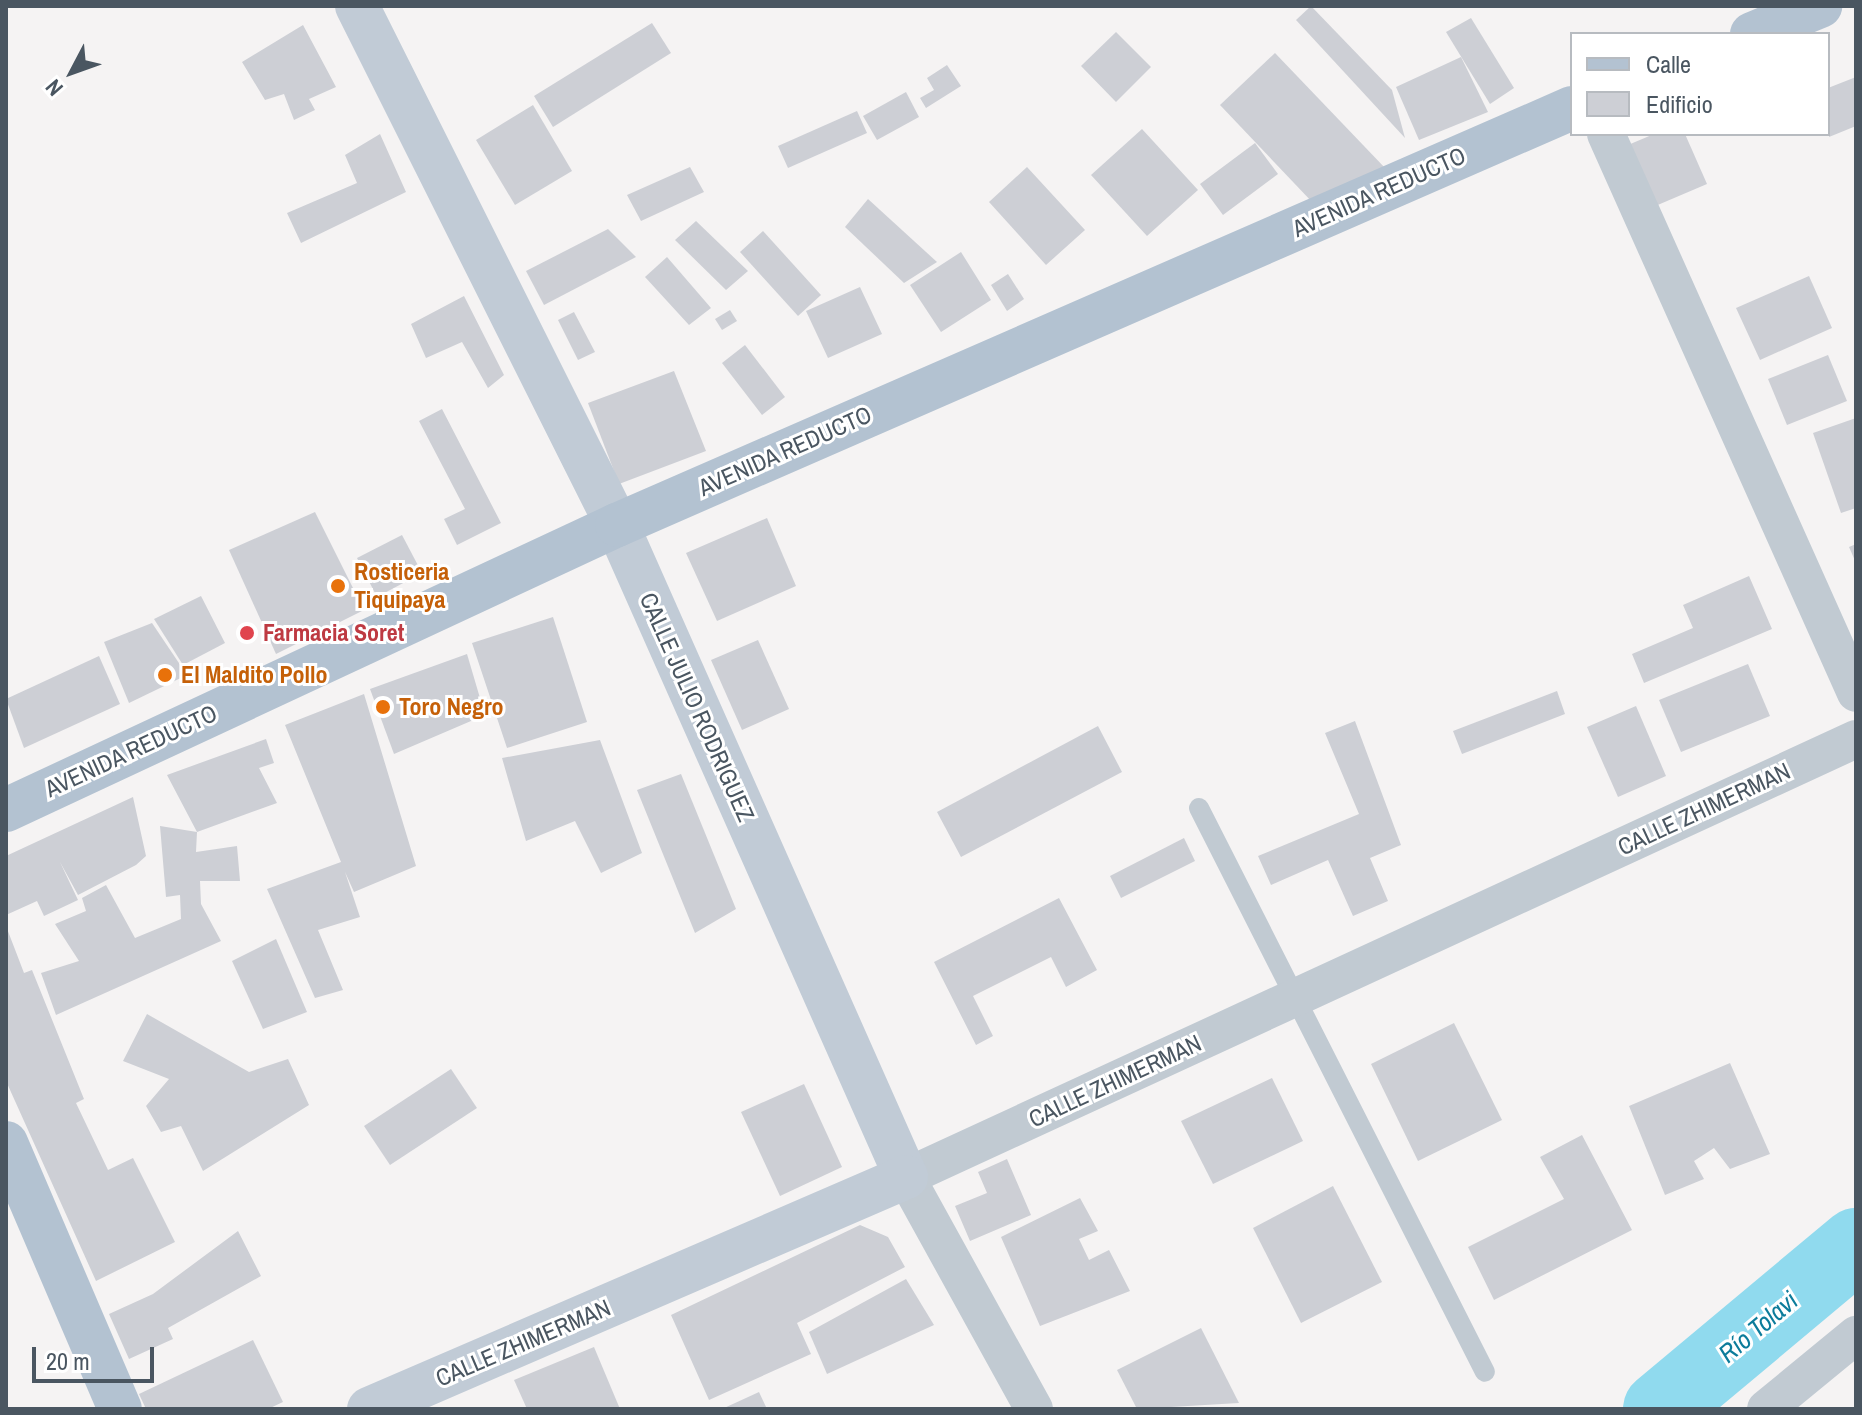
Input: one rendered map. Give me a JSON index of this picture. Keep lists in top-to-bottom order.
{
  "streets": {
    "main road": ["AVENIDA REDUCTO", "CALLE JULIO RODRIGUEZ", "CALLE ZHIMERMAN"]
  },
  "crossings": [
    ["AVENIDA REDUCTO", "CALLE JULIO RODRIGUEZ"],
    ["CALLE JULIO RODRIGUEZ", "CALLE ZHIMERMAN"]
  ],
  "water": ["Río Tolavi"],
  "places": [
    "Rosticeria Tiquipaya",
    "Farmacia Soret",
    "El Maldito Pollo",
    "Toro Negro"
  ],
  "legend": ["Calle", "Edificio"],
  "scale_bar": "20 m",
  "north": "bottom left"
}
